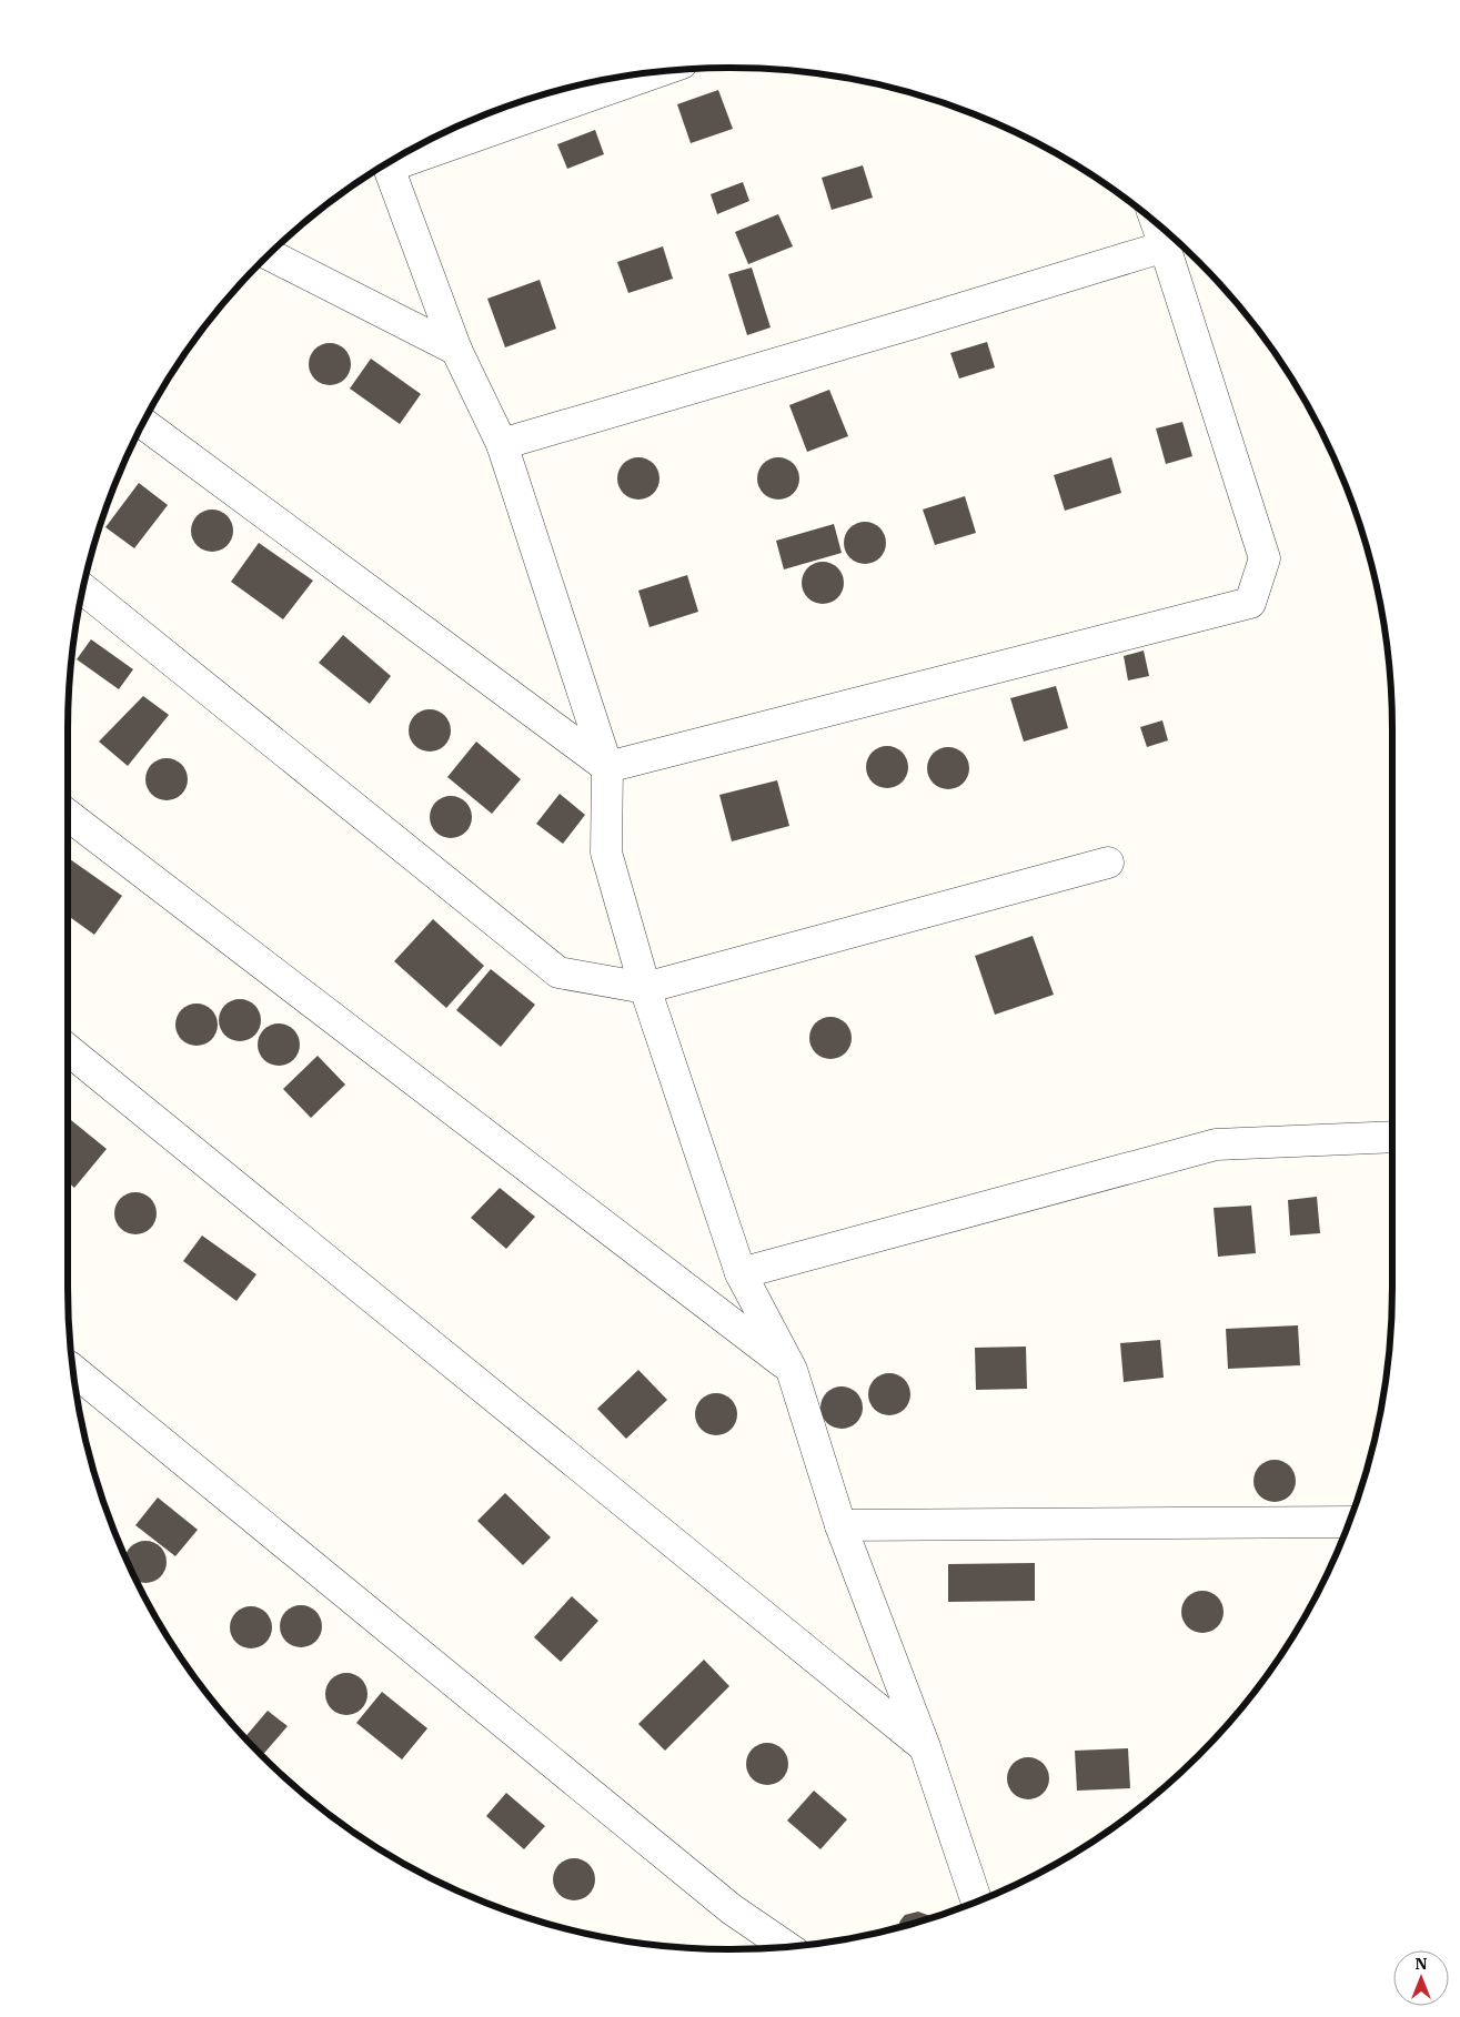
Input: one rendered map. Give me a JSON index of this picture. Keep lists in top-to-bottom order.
{
  "north": "top"
}
